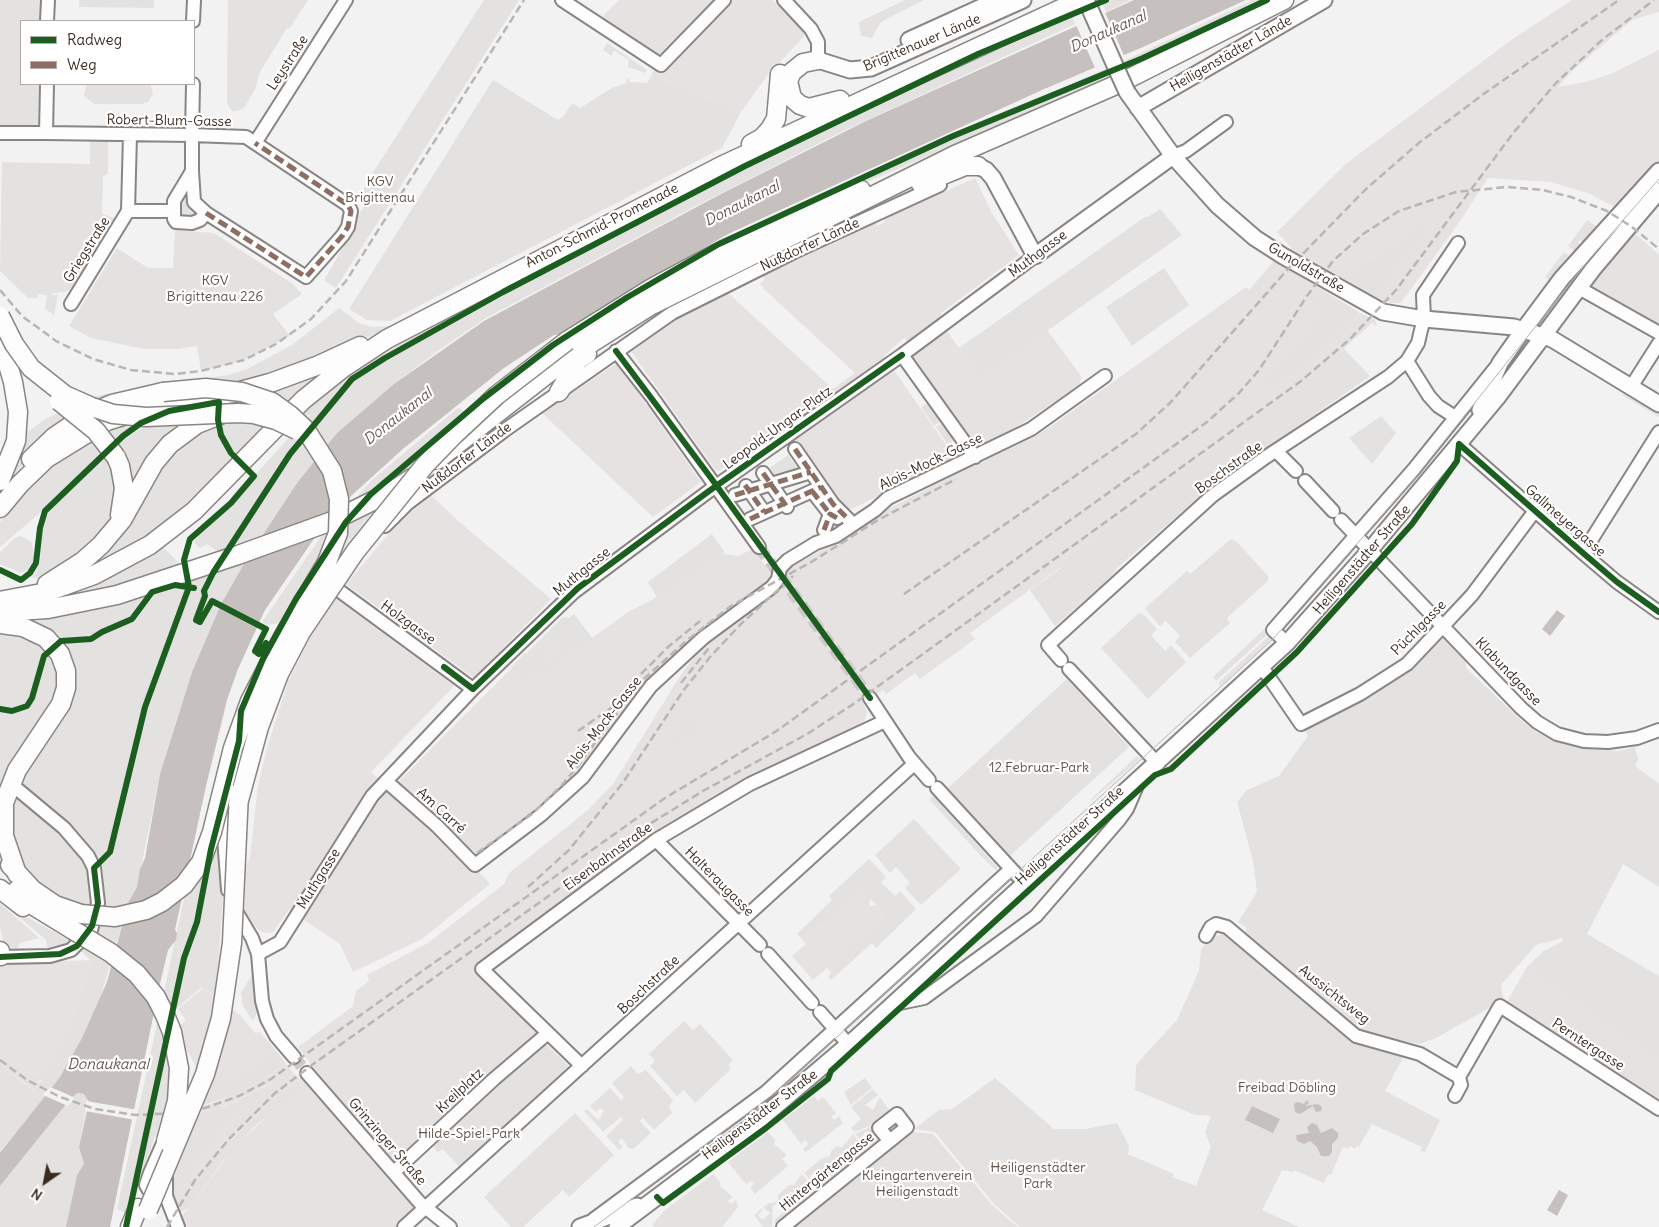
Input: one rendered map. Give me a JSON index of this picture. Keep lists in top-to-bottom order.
{
  "streets": {
    "highway": ["Brigittenauer Lände", "Heiligenstädter Lände", "Nußdorfer Lände"],
    "main road": ["Muthgasse", "Gunoldstraße", "Heiligenstädter Straße"],
    "street": [
      "Leystraße",
      "Robert-Blum-Gasse",
      "Griegstraße",
      "Leopold-Ungar-Platz",
      "Alois-Mock-Gasse",
      "Boschstraße",
      "Gallmeyergasse",
      "Holzgasse",
      "Püchlgasse",
      "Klabundgasse",
      "Am Carré",
      "Eisenbahnstraße",
      "Halteraugasse",
      "Aussichtsweg",
      "Perntergasse",
      "Kreilplatz",
      "Grinzinger Straße",
      "Hintergärtengasse"
    ],
    "cycle path": ["Anton-Schmid-Promenade"]
  },
  "crossings": [
    ["Heiligenstädter Lände", "Nußdorfer Lände"],
    ["Heiligenstädter Lände", "Gunoldstraße"],
    ["Leystraße", "Robert-Blum-Gasse"],
    ["Robert-Blum-Gasse", "Griegstraße"],
    ["Nußdorfer Lände", "Muthgasse"],
    ["Nußdorfer Lände", "Gunoldstraße"],
    ["Nußdorfer Lände", "Holzgasse"],
    ["Muthgasse", "Gunoldstraße"],
    ["Muthgasse", "Leopold-Ungar-Platz"],
    ["Muthgasse", "Holzgasse"],
    ["Muthgasse", "Am Carré"],
    ["Gunoldstraße", "Boschstraße"],
    ["Gunoldstraße", "Heiligenstädter Straße"],
    ["Alois-Mock-Gasse", "Am Carré"],
    ["Boschstraße", "Heiligenstädter Straße"],
    ["Boschstraße", "Klabundgasse"],
    ["Boschstraße", "Eisenbahnstraße"],
    ["Boschstraße", "Halteraugasse"],
    ["Boschstraße", "Grinzinger Straße"],
    ["Gallmeyergasse", "Heiligenstädter Straße"],
    ["Gallmeyergasse", "Püchlgasse"],
    ["Heiligenstädter Straße", "Püchlgasse"],
    ["Heiligenstädter Straße", "Klabundgasse"],
    ["Heiligenstädter Straße", "Halteraugasse"],
    ["Püchlgasse", "Klabundgasse"],
    ["Eisenbahnstraße", "Halteraugasse"],
    ["Eisenbahnstraße", "Kreilplatz"],
    ["Aussichtsweg", "Perntergasse"],
    ["Kreilplatz", "Grinzinger Straße"]
  ],
  "water": ["Donaukanal"],
  "parks": [
    "KGV Brigittenau",
    "KGV Brigittenau 226",
    "12.Februar-Park",
    "Freibad Döbling",
    "Hilde-Spiel-Park",
    "Heiligenstädter Park",
    "Kleingartenverein Heiligenstadt"
  ],
  "legend": ["Radweg", "Weg"],
  "north": "bottom left"
}
